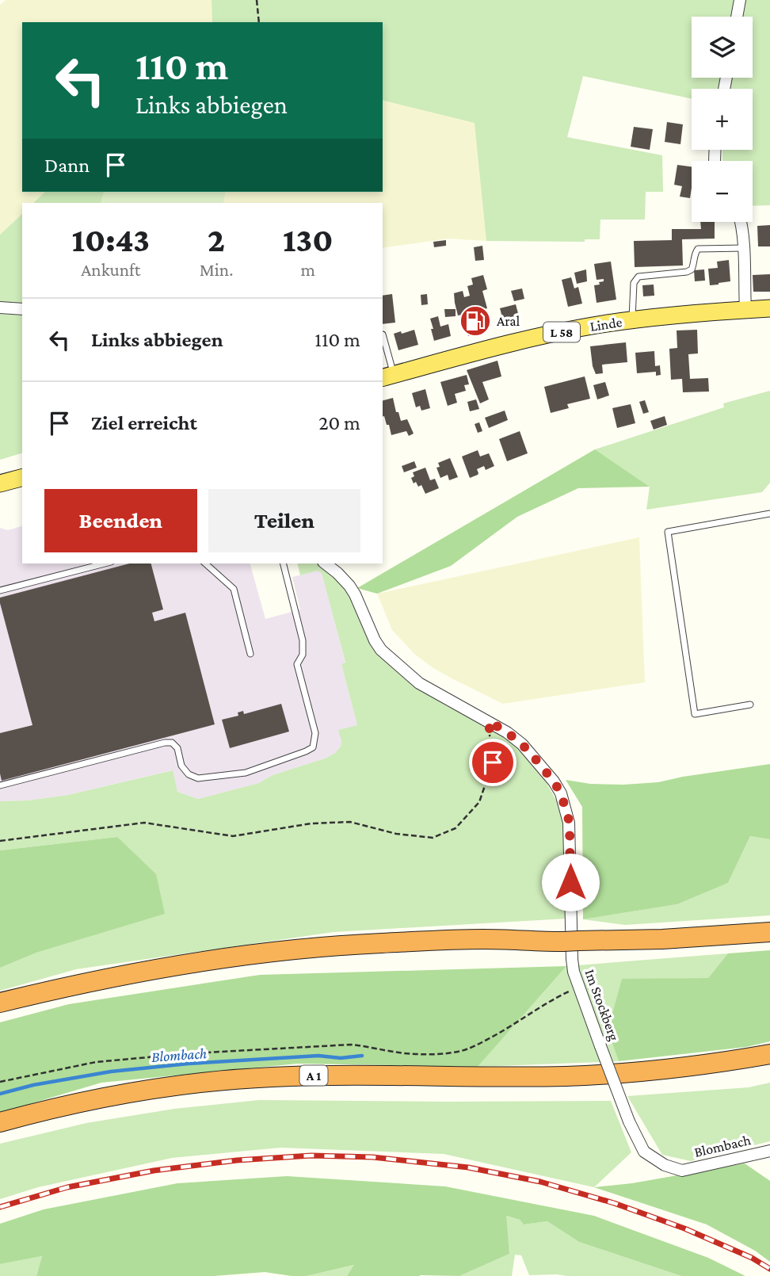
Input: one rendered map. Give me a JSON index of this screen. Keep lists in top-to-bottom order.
{
  "streets": {
    "highway": ["A 1"],
    "main road": ["Linde", "L 58"],
    "street": ["Im Stockberg", "Blombach"]
  },
  "crossings": [
    ["Im Stockberg", "Blombach"]
  ],
  "water": ["Blombach"],
  "places": {
    "fuel station": ["Aral"]
  },
  "page": {
    "map_buttons": ["+", "−"],
    "turn": ["110 m", "Links abbiegen"],
    "then": "Dann",
    "eta": [
      "10:43",
      "Ankunft",
      "2",
      "Min.",
      "130",
      "m"
    ],
    "list": [
      {
        "name": "Links abbiegen",
        "value": "110 m"
      },
      {
        "name": "Ziel erreicht",
        "value": "20 m"
      }
    ],
    "buttons": ["Beenden", "Teilen"]
  }
}
